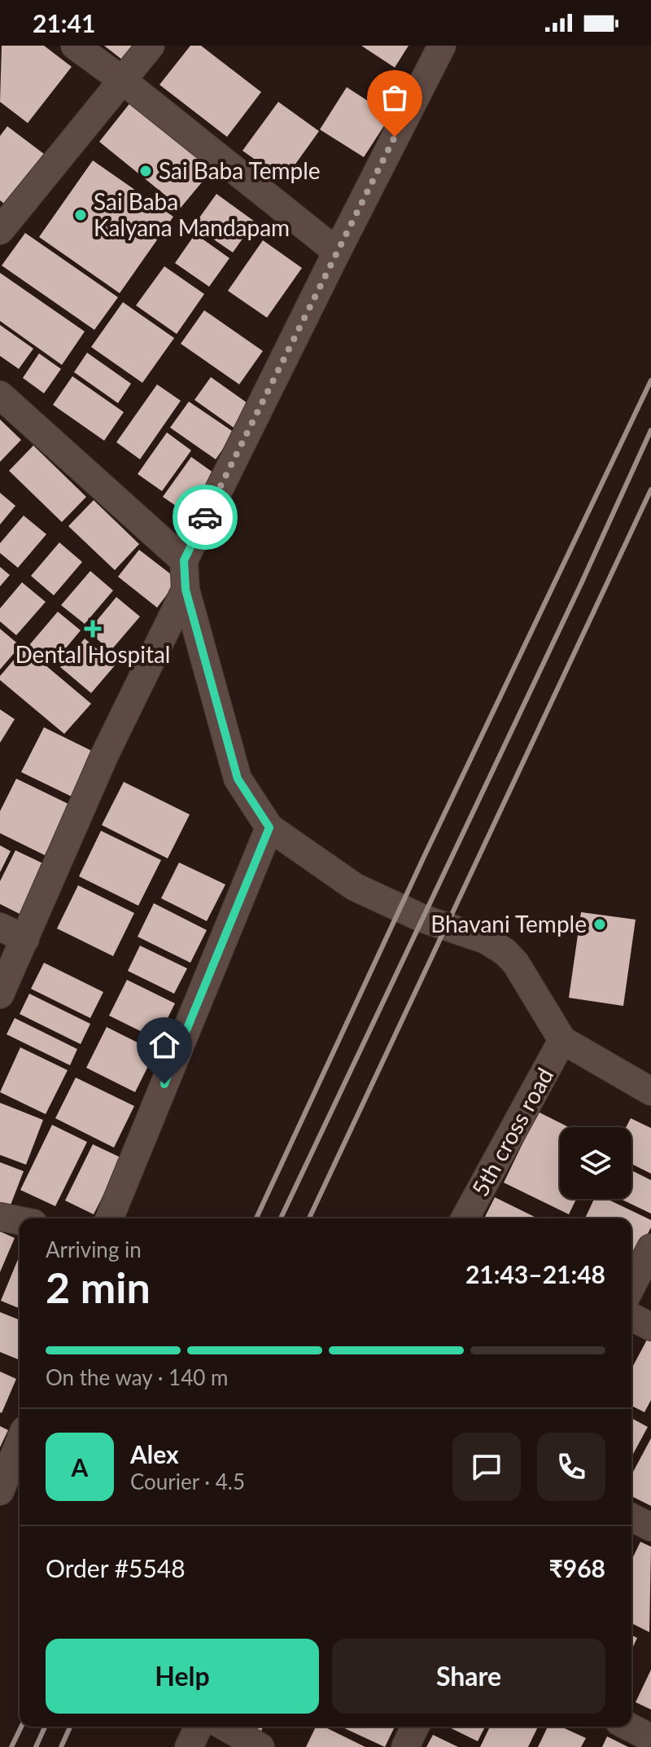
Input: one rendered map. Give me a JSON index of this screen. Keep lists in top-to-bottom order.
{
  "streets": {
    "street": ["5th cross road"]
  },
  "places": {
    "other": ["Sai Baba Temple", "Sai Baba Kalyana Mandapam", "Bhavani Temple"],
    "health": ["Dental Hospital"]
  },
  "page": {
    "status": "21:41",
    "heading": ["2 min", "Arriving in", "21:43–21:48"],
    "panel": [
      "Alex",
      "Courier · 4.5",
      "Order #5548",
      "₹968"
    ],
    "bar": "On the way · 140 m",
    "round": "A",
    "buttons": ["Help", "Share"]
  }
}
